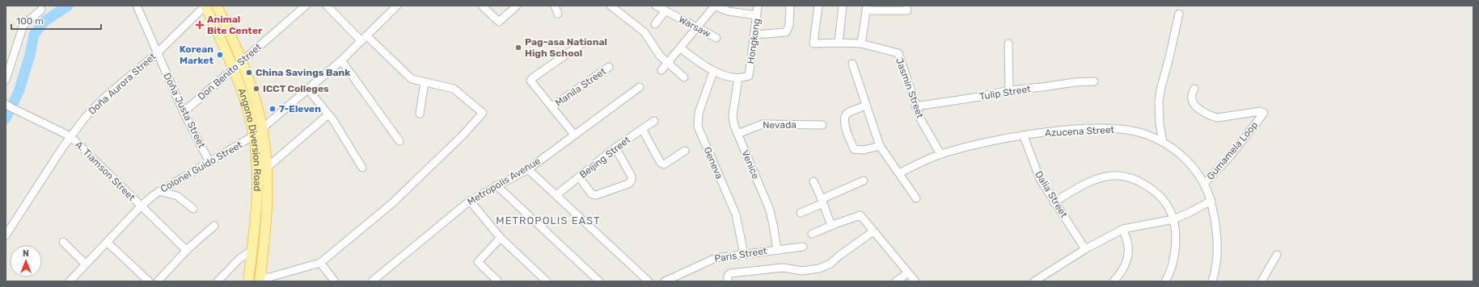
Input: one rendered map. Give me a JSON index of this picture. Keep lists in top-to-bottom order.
{
  "streets": {
    "main road": ["Angono Diversion Road"],
    "street": [
      "Warsaw",
      "Hongkong",
      "Don Benito Street",
      "Doña Aurora Street",
      "Manila Street",
      "Jasmin Street",
      "Tulip Street",
      "Doña Justa Street",
      "Nevada",
      "Azucena Street",
      "Gumamela Loop",
      "Beijing Street",
      "Geneva",
      "Venice",
      "Colonel Guido Street",
      "A. Tiamson Street",
      "Metropolis Avenue",
      "Dalia Street",
      "Paris Street"
    ]
  },
  "crossings": [
    ["Hongkong", "Venice"],
    ["Don Benito Street", "Doña Justa Street"],
    ["Don Benito Street", "Angono Diversion Road"],
    ["Doña Aurora Street", "Doña Justa Street"],
    ["Doña Aurora Street", "Angono Diversion Road"],
    ["Doña Aurora Street", "A. Tiamson Street"],
    ["Jasmin Street", "Tulip Street"],
    ["Jasmin Street", "Azucena Street"],
    ["Doña Justa Street", "Colonel Guido Street"],
    ["Nevada", "Venice"],
    ["Azucena Street", "Gumamela Loop"],
    ["Azucena Street", "Dalia Street"],
    ["Angono Diversion Road", "Colonel Guido Street"],
    ["Geneva", "Paris Street"],
    ["Venice", "Paris Street"],
    ["Colonel Guido Street", "A. Tiamson Street"]
  ],
  "districts": ["METROPOLIS EAST"],
  "places": {
    "health": ["Animal Bite Center"],
    "other": [
      "Pag-asa National High School",
      "Korean Market",
      "China Savings Bank",
      "ICCT Colleges",
      "7-Eleven"
    ]
  },
  "scale_bar": "100 m",
  "north": "top"
}
